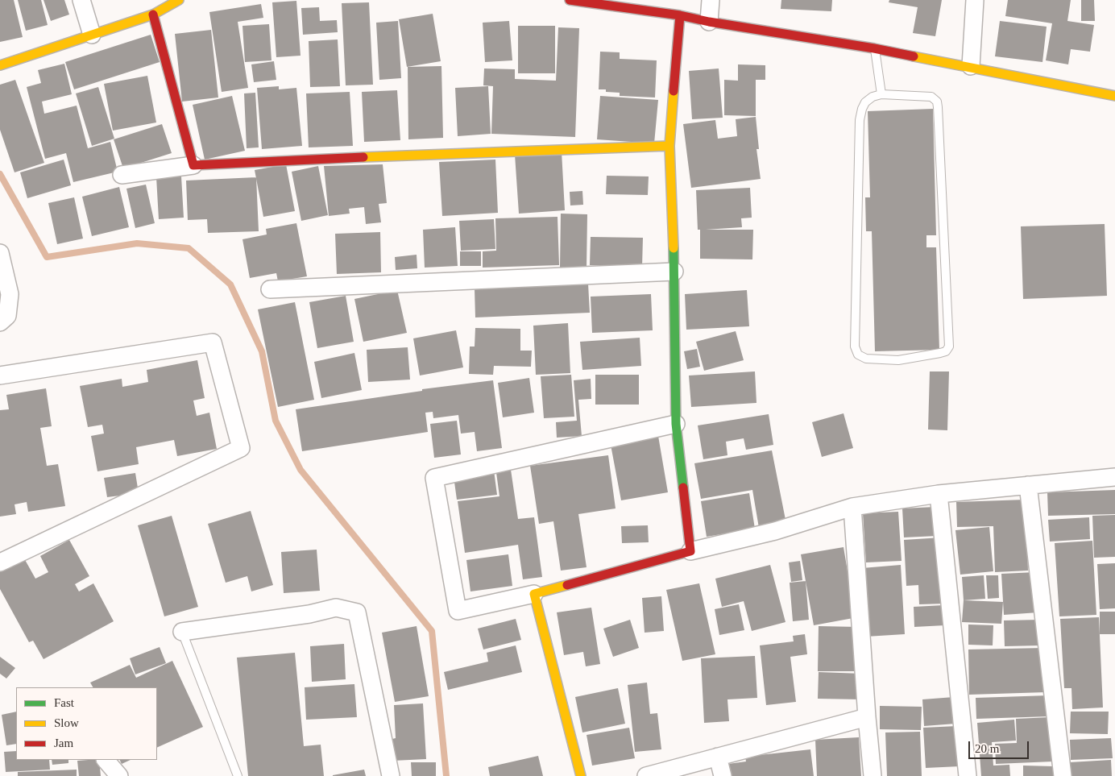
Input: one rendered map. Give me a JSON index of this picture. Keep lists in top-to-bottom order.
{
  "legend": ["Fast", "Slow", "Jam"],
  "scale_bar": "20 m"
}
